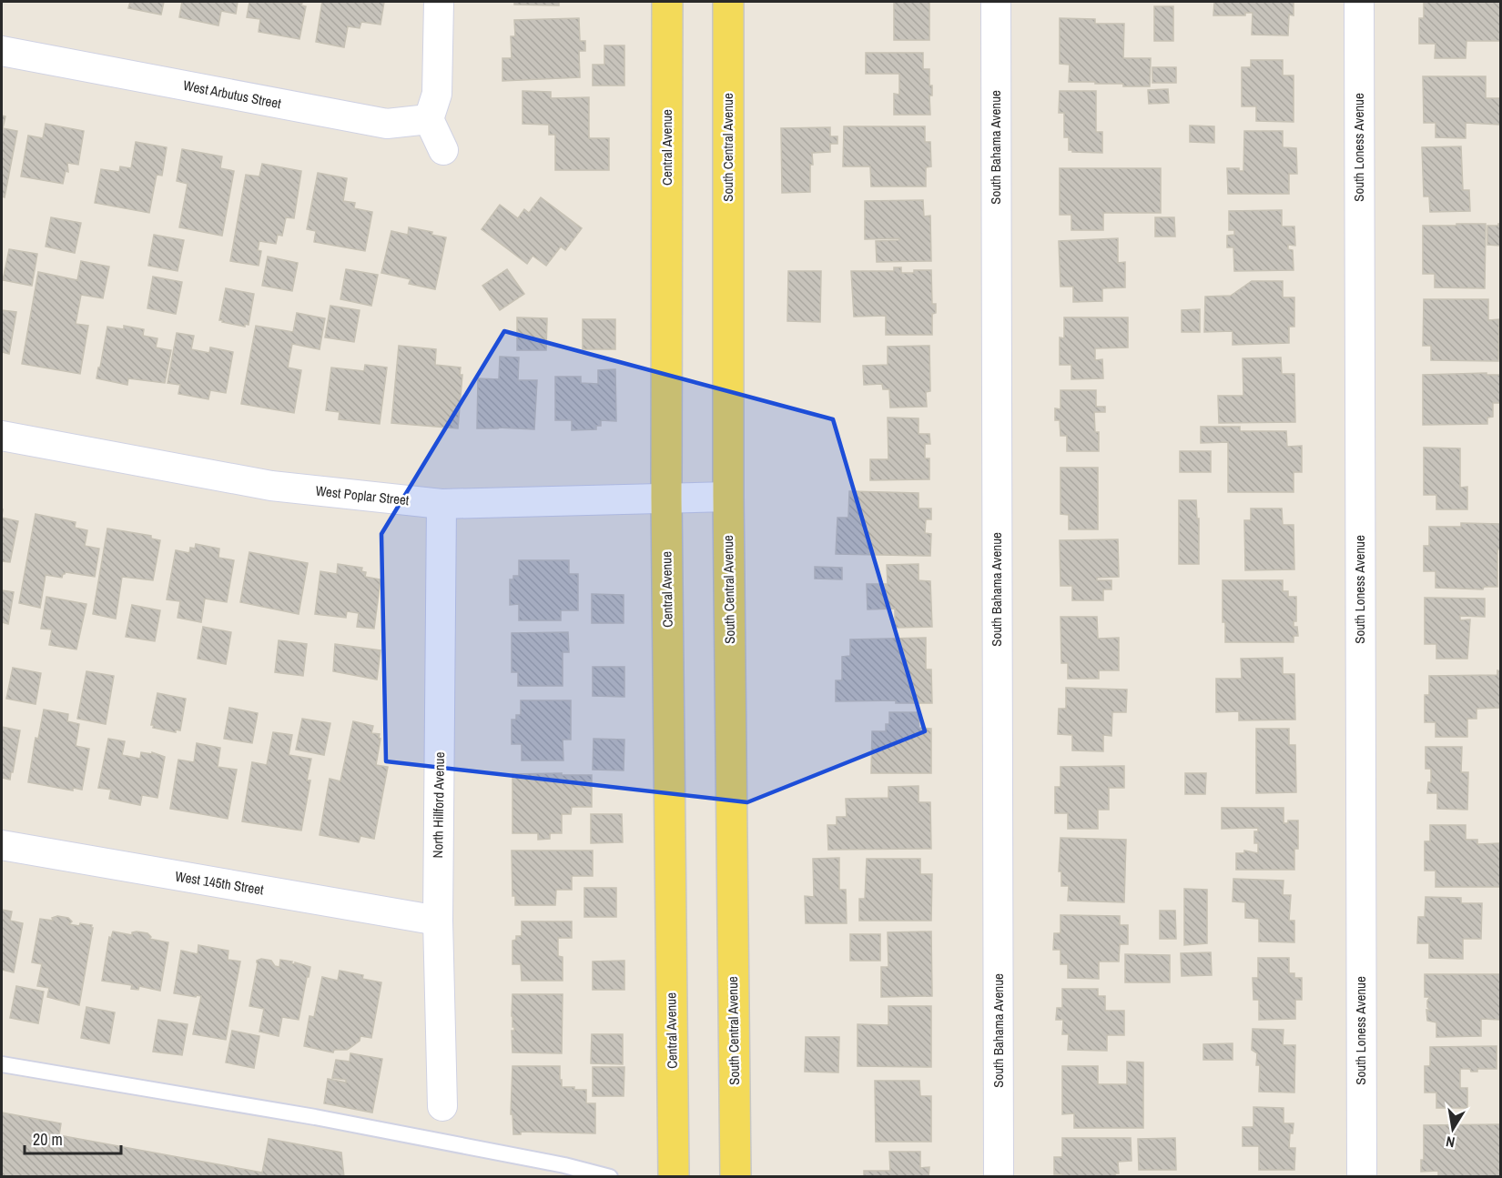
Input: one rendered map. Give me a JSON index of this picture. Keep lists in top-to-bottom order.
{
  "streets": {
    "main road": ["Central Avenue", "South Central Avenue"],
    "street": [
      "West Arbutus Street",
      "South Bahama Avenue",
      "South Loness Avenue",
      "West Poplar Street",
      "North Hillford Avenue",
      "West 145th Street"
    ]
  },
  "crossings": [
    ["Central Avenue", "West Poplar Street"],
    ["South Central Avenue", "West Poplar Street"],
    ["West Poplar Street", "North Hillford Avenue"],
    ["North Hillford Avenue", "West 145th Street"]
  ],
  "scale_bar": "20 m",
  "north": "bottom"
}
